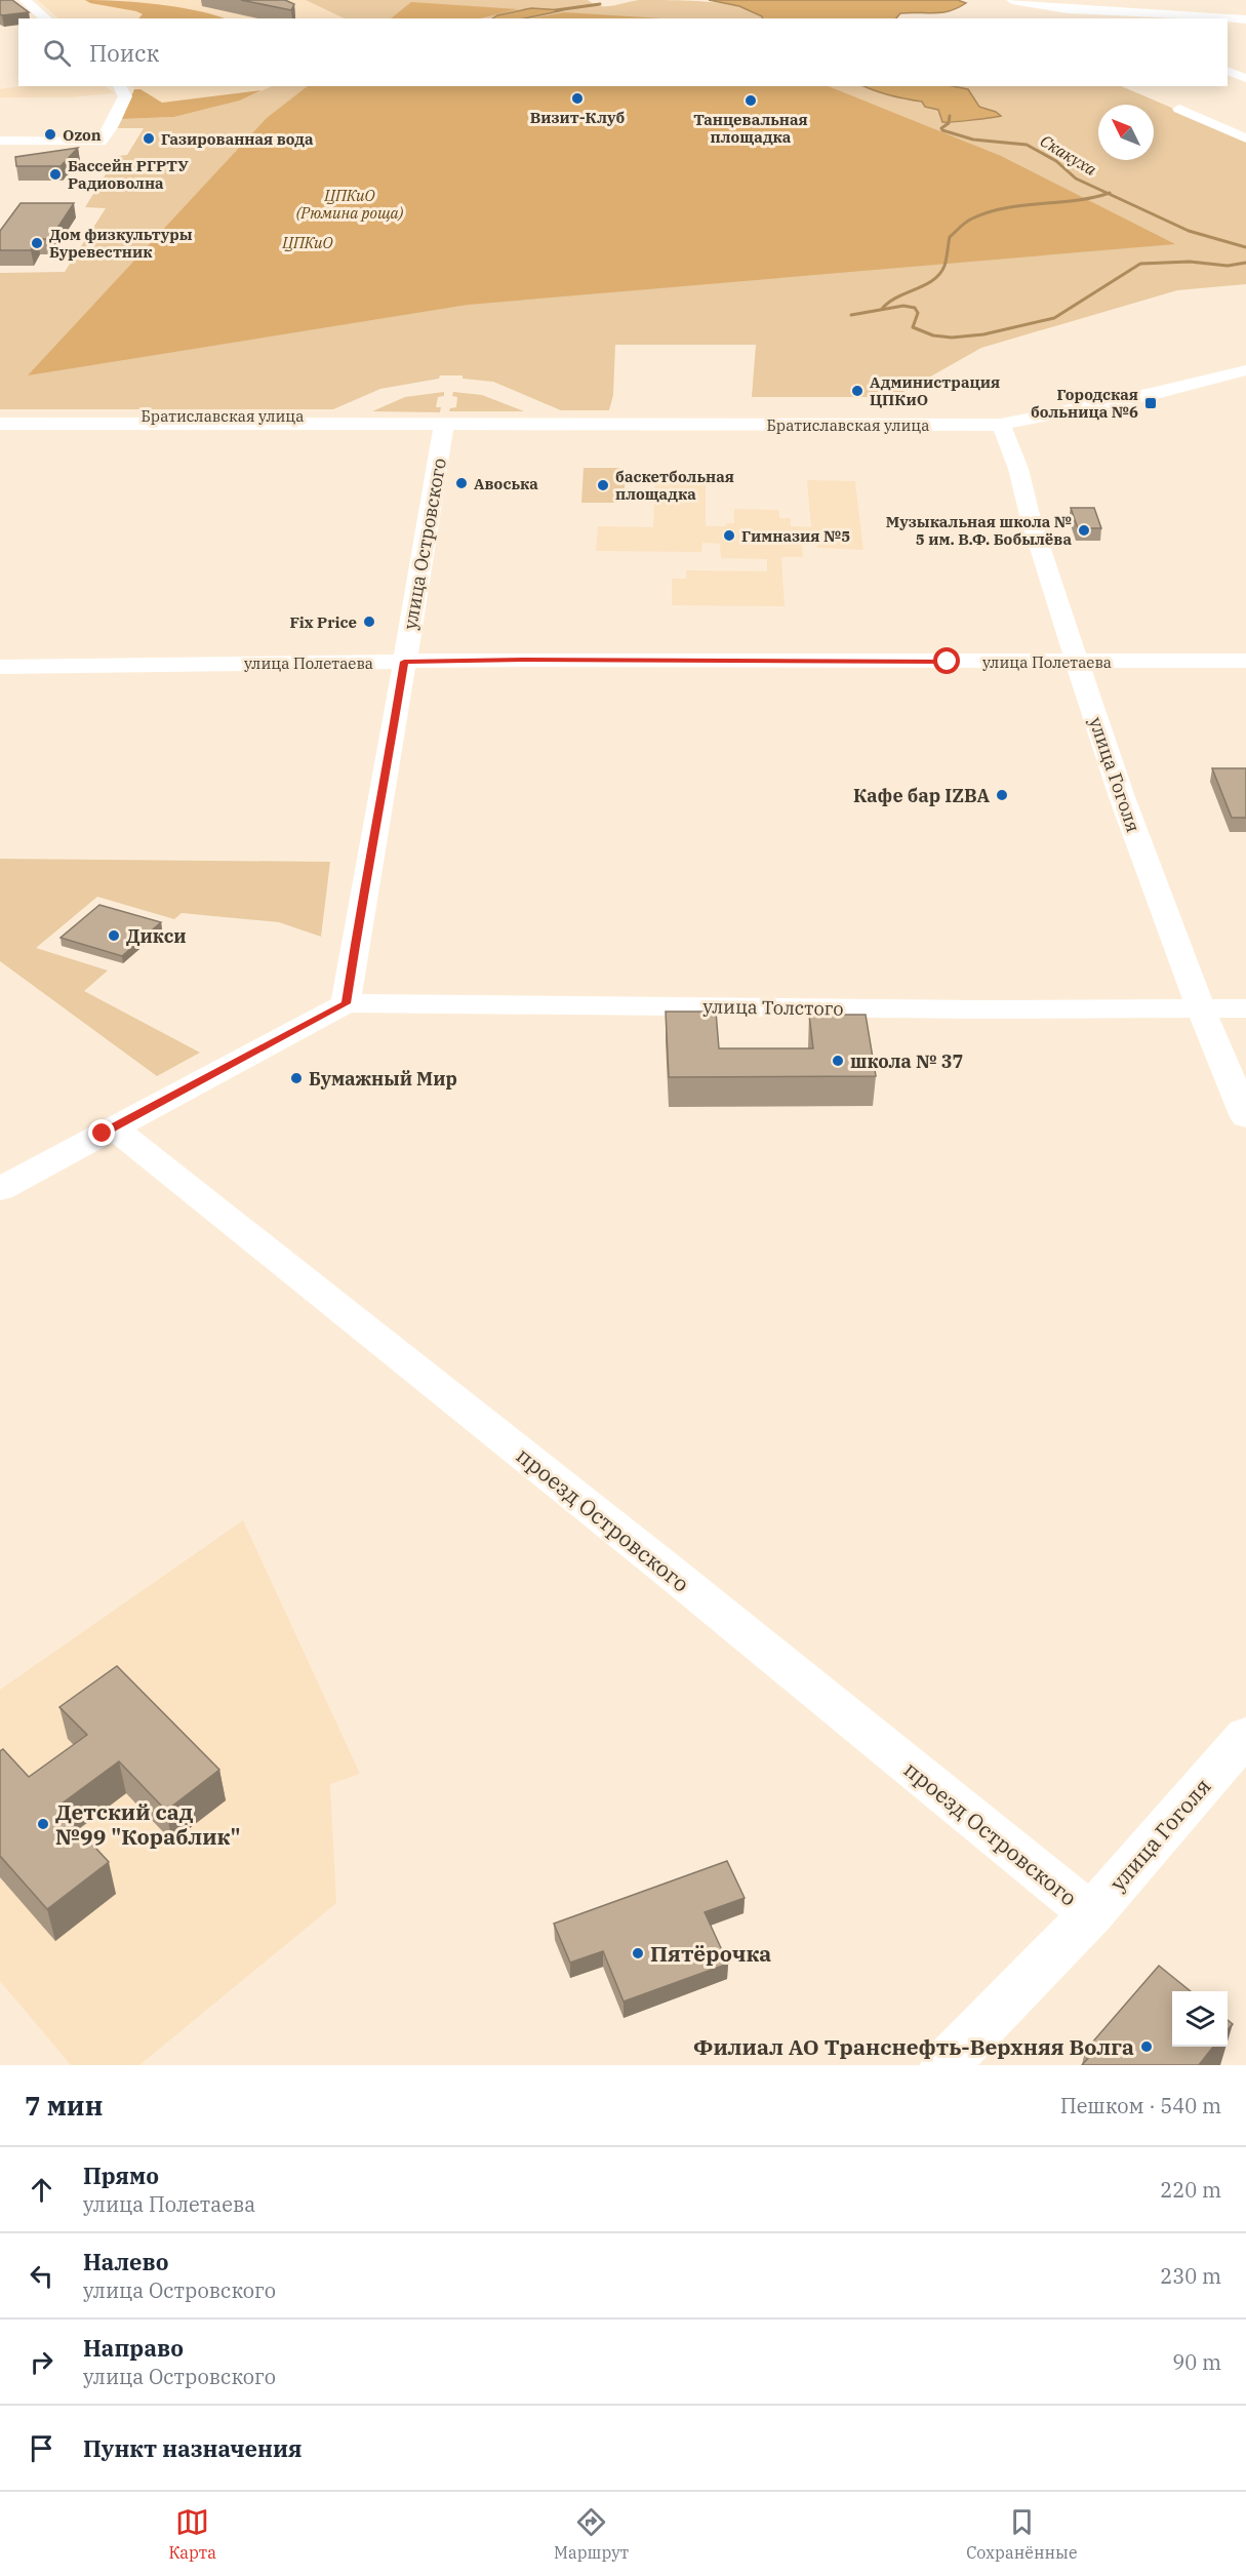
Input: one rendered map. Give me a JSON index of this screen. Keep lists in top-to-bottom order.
{
  "streets": {
    "street": [
      "Братиславская улица",
      "улица Островского",
      "улица Полетаева",
      "улица Гоголя",
      "улица Толстого",
      "проезд Островского"
    ]
  },
  "crossings": [
    ["Братиславская улица", "улица Островского"],
    ["Братиславская улица", "улица Гоголя"],
    ["улица Островского", "улица Полетаева"],
    ["улица Островского", "улица Толстого"],
    ["улица Полетаева", "улица Гоголя"],
    ["улица Гоголя", "улица Толстого"],
    ["улица Гоголя", "проезд Островского"]
  ],
  "water": ["Скакуха"],
  "parks": ["ЦПКиО (Рюмина роща)", "ЦПКиО"],
  "places": {
    "other": [
      "Визит-Клуб",
      "Танцевальная площадка",
      "Ozon",
      "Газированная вода",
      "Бассейн РГРТУ Радиоволна",
      "Дом физкультуры Буревестник",
      "Администрация ЦПКиО",
      "Авоська",
      "баскетбольная площадка",
      "Музыкальная школа № 5 им. В.Ф. Бобылёва",
      "Гимназия №5",
      "Fix Price",
      "Кафе бар IZBA",
      "Дикси",
      "школа № 37",
      "Бумажный Мир",
      "Детский сад №99 \"Кораблик\"",
      "Пятёрочка",
      "Филиал АО Транснефть-Верхняя Волга"
    ],
    "transit": ["Городская больница №6"]
  },
  "north": "top left",
  "page": {
    "search": "Поиск",
    "heading": ["7 мин", "Пешком · 540 m"],
    "list": [
      ["Прямо", "улица Полетаева", "220 m"],
      ["Налево", "улица Островского", "230 m"],
      ["Направо", "улица Островского", "90 m"],
      "Пункт назначения"
    ],
    "nav": ["Карта", "Маршрут", "Сохранённые"]
  }
}
